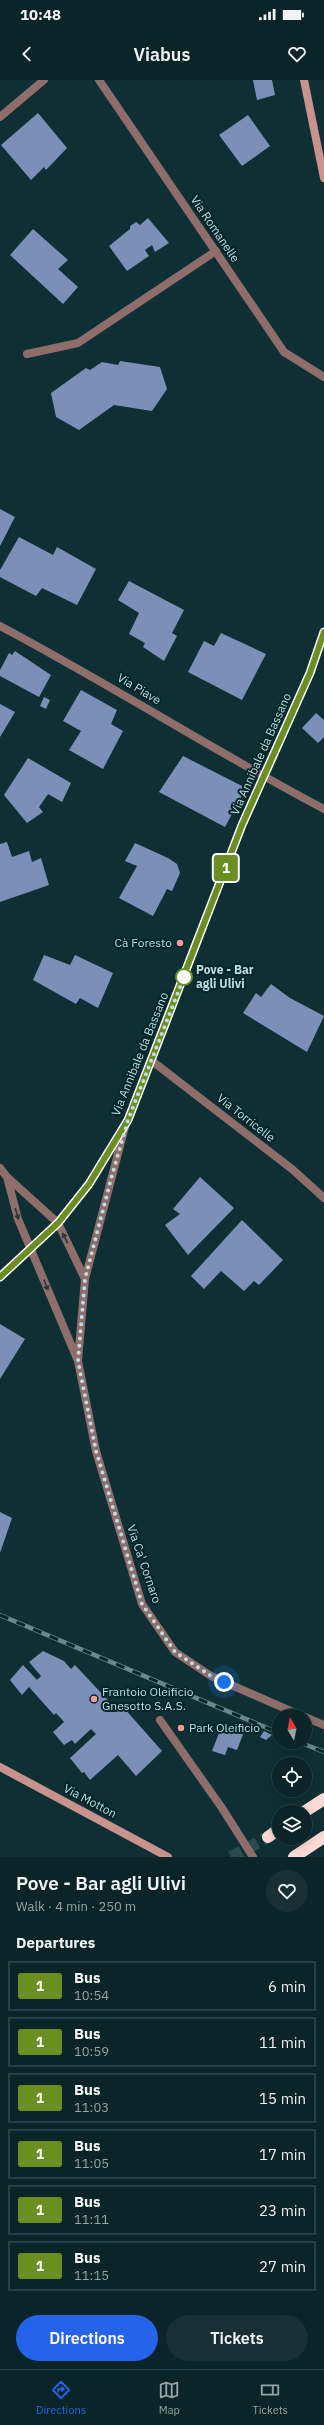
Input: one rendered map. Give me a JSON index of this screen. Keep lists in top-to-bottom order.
{
  "streets": {
    "street": [
      "Via Romanelle",
      "Via Piave",
      "Via Annibale da Bassano",
      "Via Torricelle",
      "Via Ca' Cornaro",
      "Via Motton"
    ]
  },
  "crossings": [
    ["Via Piave", "Via Annibale da Bassano"],
    ["Via Annibale da Bassano", "Via Torricelle"],
    ["Via Annibale da Bassano", "Via Ca' Cornaro"]
  ],
  "places": [
    "Cà Foresto",
    "Pove - Bar agli Ulivi",
    "Frantoio Oleificio Gnesotto S.A.S.",
    "Park Oleificio"
  ],
  "lines": ["bus line 1"],
  "north": "top",
  "page": {
    "status": "10:48",
    "header": "Viabus",
    "on_map": "1",
    "heading": [
      ["Pove - Bar agli Ulivi", "Walk · 4 min · 250 m"],
      "Departures"
    ],
    "list": [
      {
        "mark": "1",
        "name": "Bus",
        "note": "10:54",
        "value": "6 min"
      },
      {
        "mark": "1",
        "name": "Bus",
        "note": "10:59",
        "value": "11 min"
      },
      {
        "mark": "1",
        "name": "Bus",
        "note": "11:03",
        "value": "15 min"
      },
      {
        "mark": "1",
        "name": "Bus",
        "note": "11:05",
        "value": "17 min"
      },
      {
        "mark": "1",
        "name": "Bus",
        "note": "11:11",
        "value": "23 min"
      },
      {
        "mark": "1",
        "name": "Bus",
        "note": "11:15",
        "value": "27 min"
      }
    ],
    "buttons": ["Directions", "Tickets"],
    "tabs": ["Directions", "Map", "Tickets"]
  }
}
